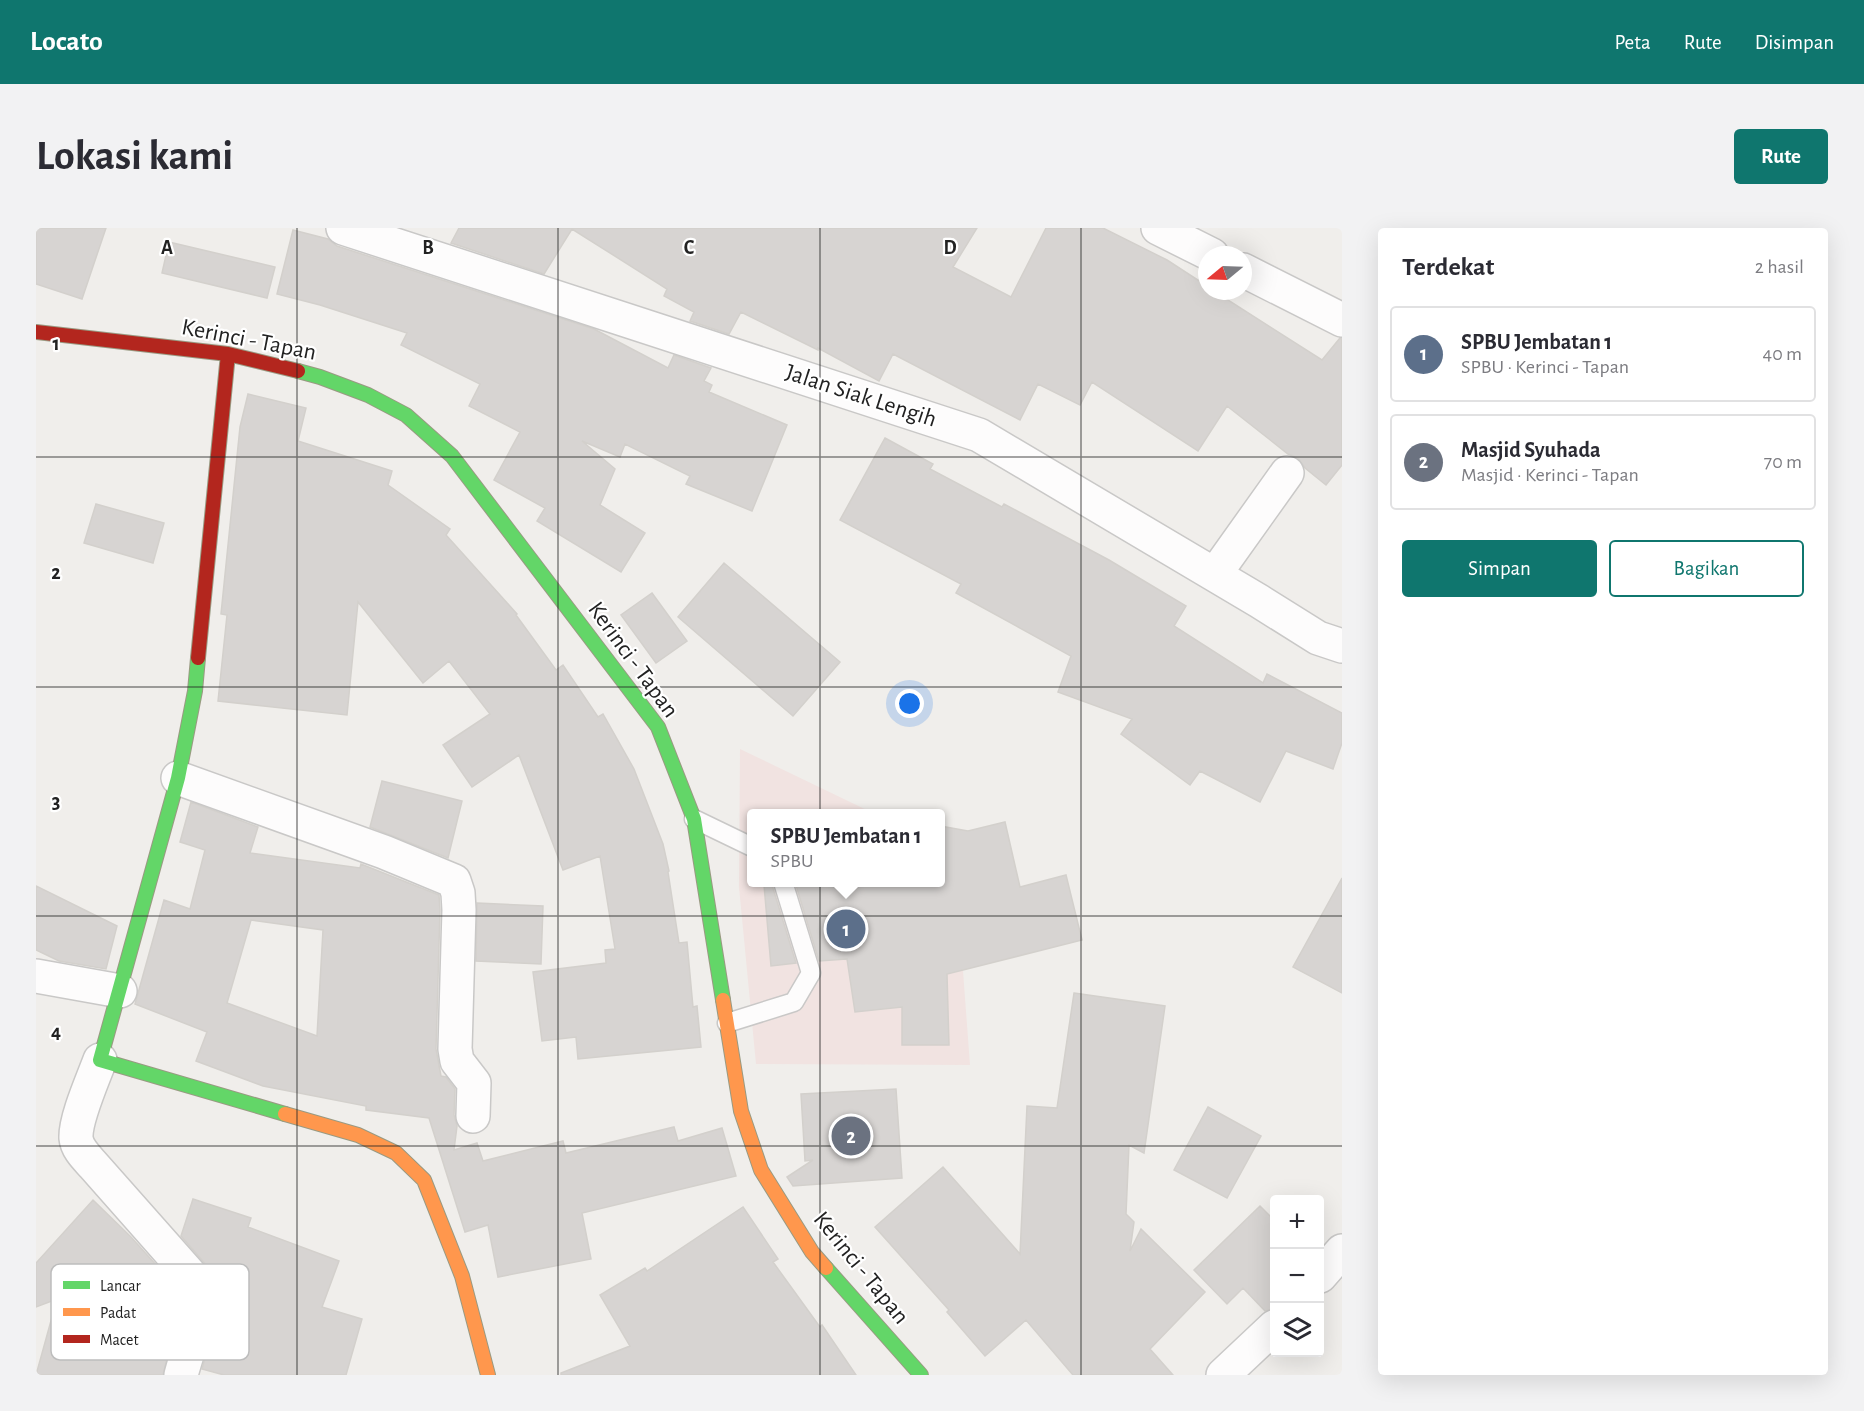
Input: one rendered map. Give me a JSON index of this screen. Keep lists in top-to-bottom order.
{
  "streets": {
    "main road": ["Kerinci - Tapan"],
    "street": ["Jalan Siak Lengih"]
  },
  "legend": ["Lancar", "Padat", "Macet"],
  "north": "left",
  "page": {
    "header": "Locato",
    "nav": ["Peta", "Rute", "Disimpan"],
    "buttons": [
      "Rute",
      ["Simpan", "Bagikan"]
    ],
    "title": "Lokasi kami",
    "heading": ["Terdekat", "2 hasil"],
    "list": [
      {
        "mark": "1",
        "name": "SPBU Jembatan 1",
        "note": "SPBU · Kerinci - Tapan",
        "value": "40 m"
      },
      {
        "mark": "2",
        "name": "Masjid Syuhada",
        "note": "Masjid · Kerinci - Tapan",
        "value": "70 m"
      }
    ],
    "popup": ["SPBU Jembatan 1", "SPBU"],
    "pins": ["1", "2"],
    "map_buttons": ["+", "−"]
  },
  "grid": {
    "columns": [
      "A",
      "B",
      "C",
      "D"
    ],
    "rows": [
      "1",
      "2",
      "3",
      "4"
    ]
  }
}
